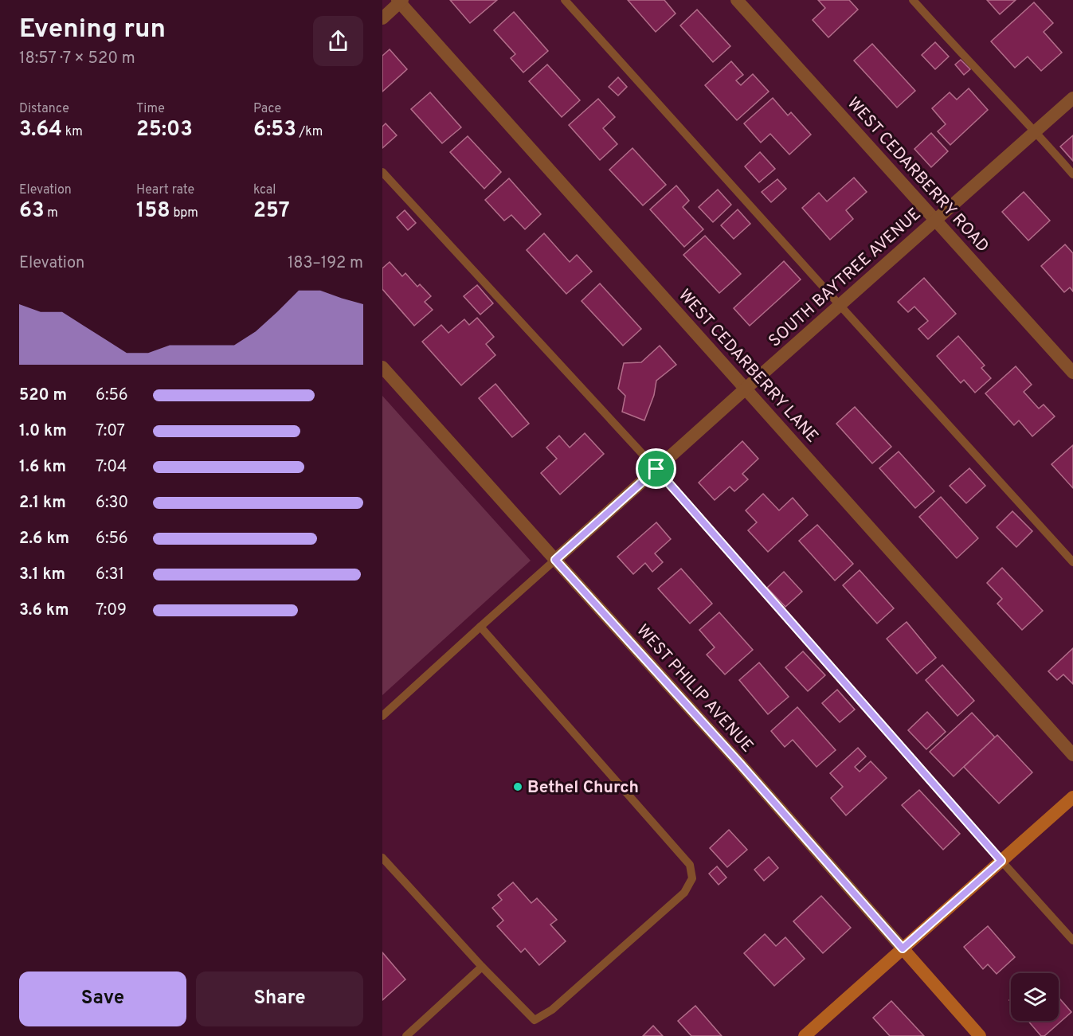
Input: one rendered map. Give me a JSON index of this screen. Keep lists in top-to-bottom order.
{
  "streets": {
    "main road": ["WEST PHILIP AVENUE"],
    "street": ["WEST CEDARBERRY ROAD", "SOUTH BAYTREE AVENUE", "WEST CEDARBERRY LANE"]
  },
  "crossings": [
    ["WEST CEDARBERRY ROAD", "SOUTH BAYTREE AVENUE"],
    ["SOUTH BAYTREE AVENUE", "WEST CEDARBERRY LANE"],
    ["SOUTH BAYTREE AVENUE", "WEST PHILIP AVENUE"]
  ],
  "places": ["Bethel Church"],
  "page": {
    "heading": ["Evening run", "18:57 · 7 × 520 m"],
    "stats": [
      ["Distance", "3.64 km"],
      ["Time", "25:03"],
      ["Pace", "6:53 /km"],
      ["Elevation", "63 m"],
      ["Heart rate", "158 bpm"],
      ["kcal", "257"]
    ],
    "chart": ["Elevation", "183–192 m"],
    "list": [
      {
        "name": "520 m",
        "note": "6:56"
      },
      {
        "name": "1.0 km",
        "note": "7:07"
      },
      {
        "name": "1.6 km",
        "note": "7:04"
      },
      {
        "name": "2.1 km",
        "note": "6:30"
      },
      {
        "name": "2.6 km",
        "note": "6:56"
      },
      {
        "name": "3.1 km",
        "note": "6:31"
      },
      {
        "name": "3.6 km",
        "note": "7:09"
      }
    ],
    "buttons": ["Save", "Share"]
  }
}
